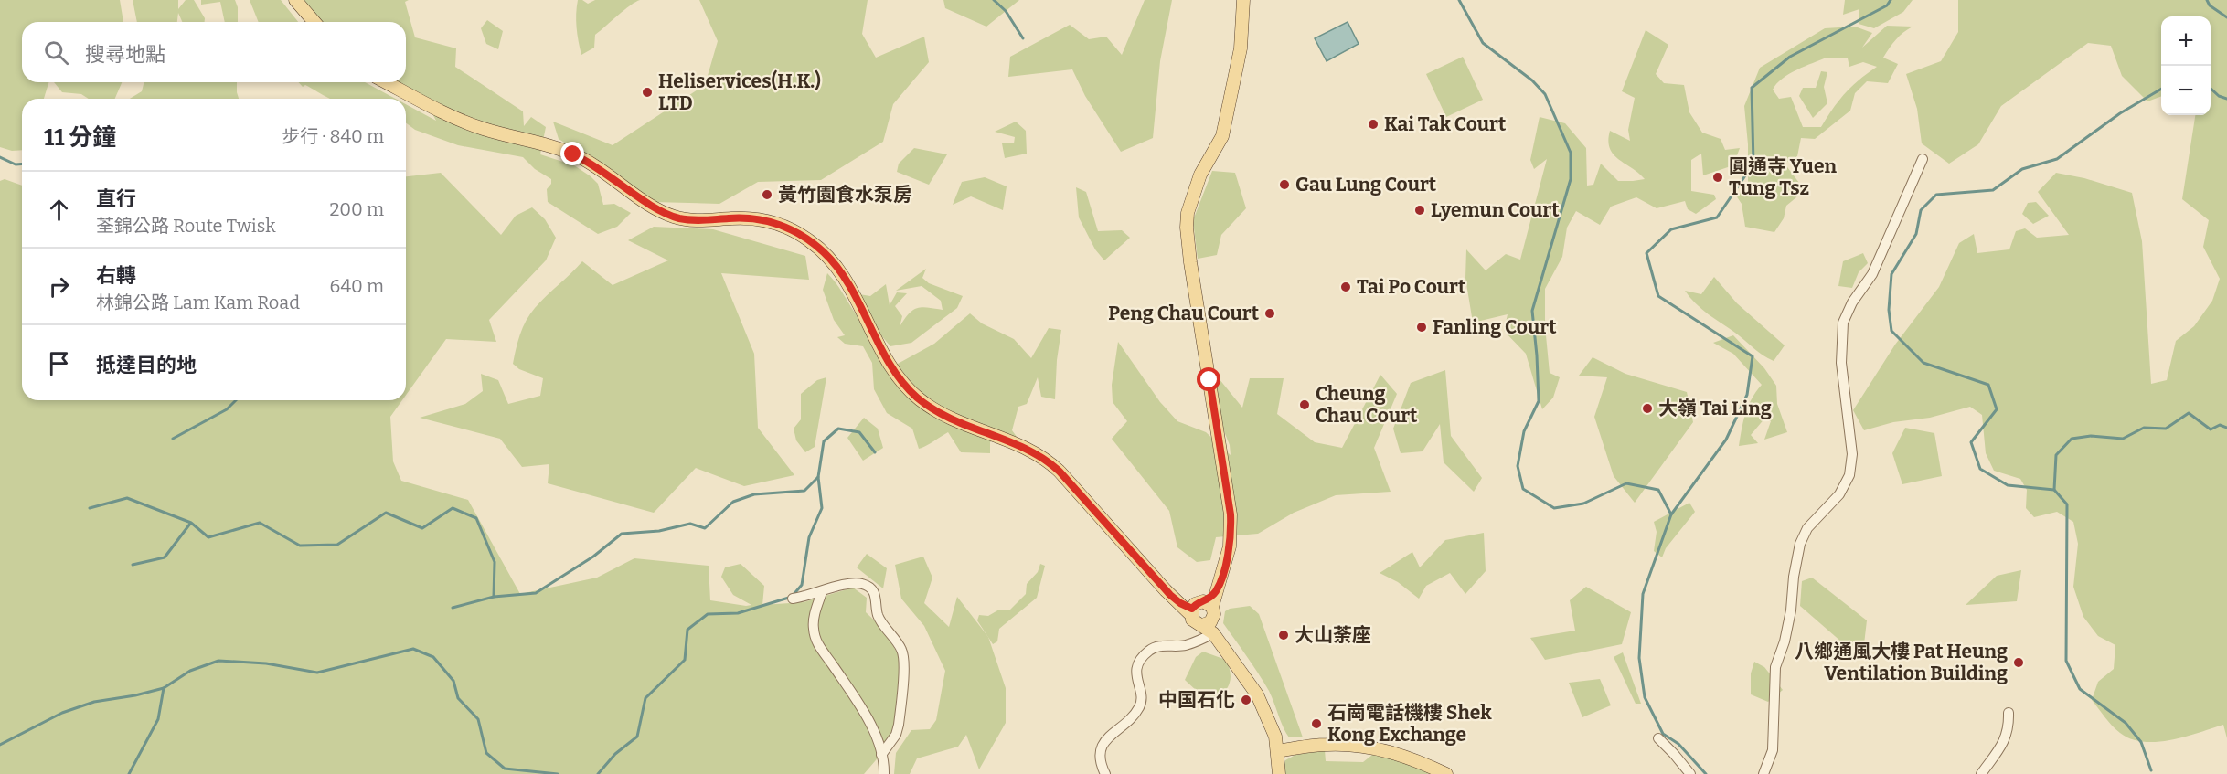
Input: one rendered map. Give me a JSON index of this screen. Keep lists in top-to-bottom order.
{
  "places": [
    "Heliservices(H.K.) LTD",
    "Kai Tak Court",
    "圓通寺 Yuen Tung Tsz",
    "Gau Lung Court",
    "黃竹園食水泵房",
    "Lyemun Court",
    "Tai Po Court",
    "Peng Chau Court",
    "Fanling Court",
    "Cheung Chau Court",
    "大嶺 Tai Ling",
    "大山荼座",
    "八鄉通風大樓 Pat Heung Ventilation Building",
    "中国石化",
    "石崗電話機樓 Shek Kong Exchange"
  ],
  "page": {
    "map_buttons": ["+", "−"],
    "search": "搜尋地點",
    "heading": ["11 分鐘", "步行 · 840 m"],
    "list": [
      ["直行", "荃錦公路 Route Twisk", "200 m"],
      ["右轉", "林錦公路 Lam Kam Road", "640 m"],
      "抵達目的地"
    ]
  }
}
